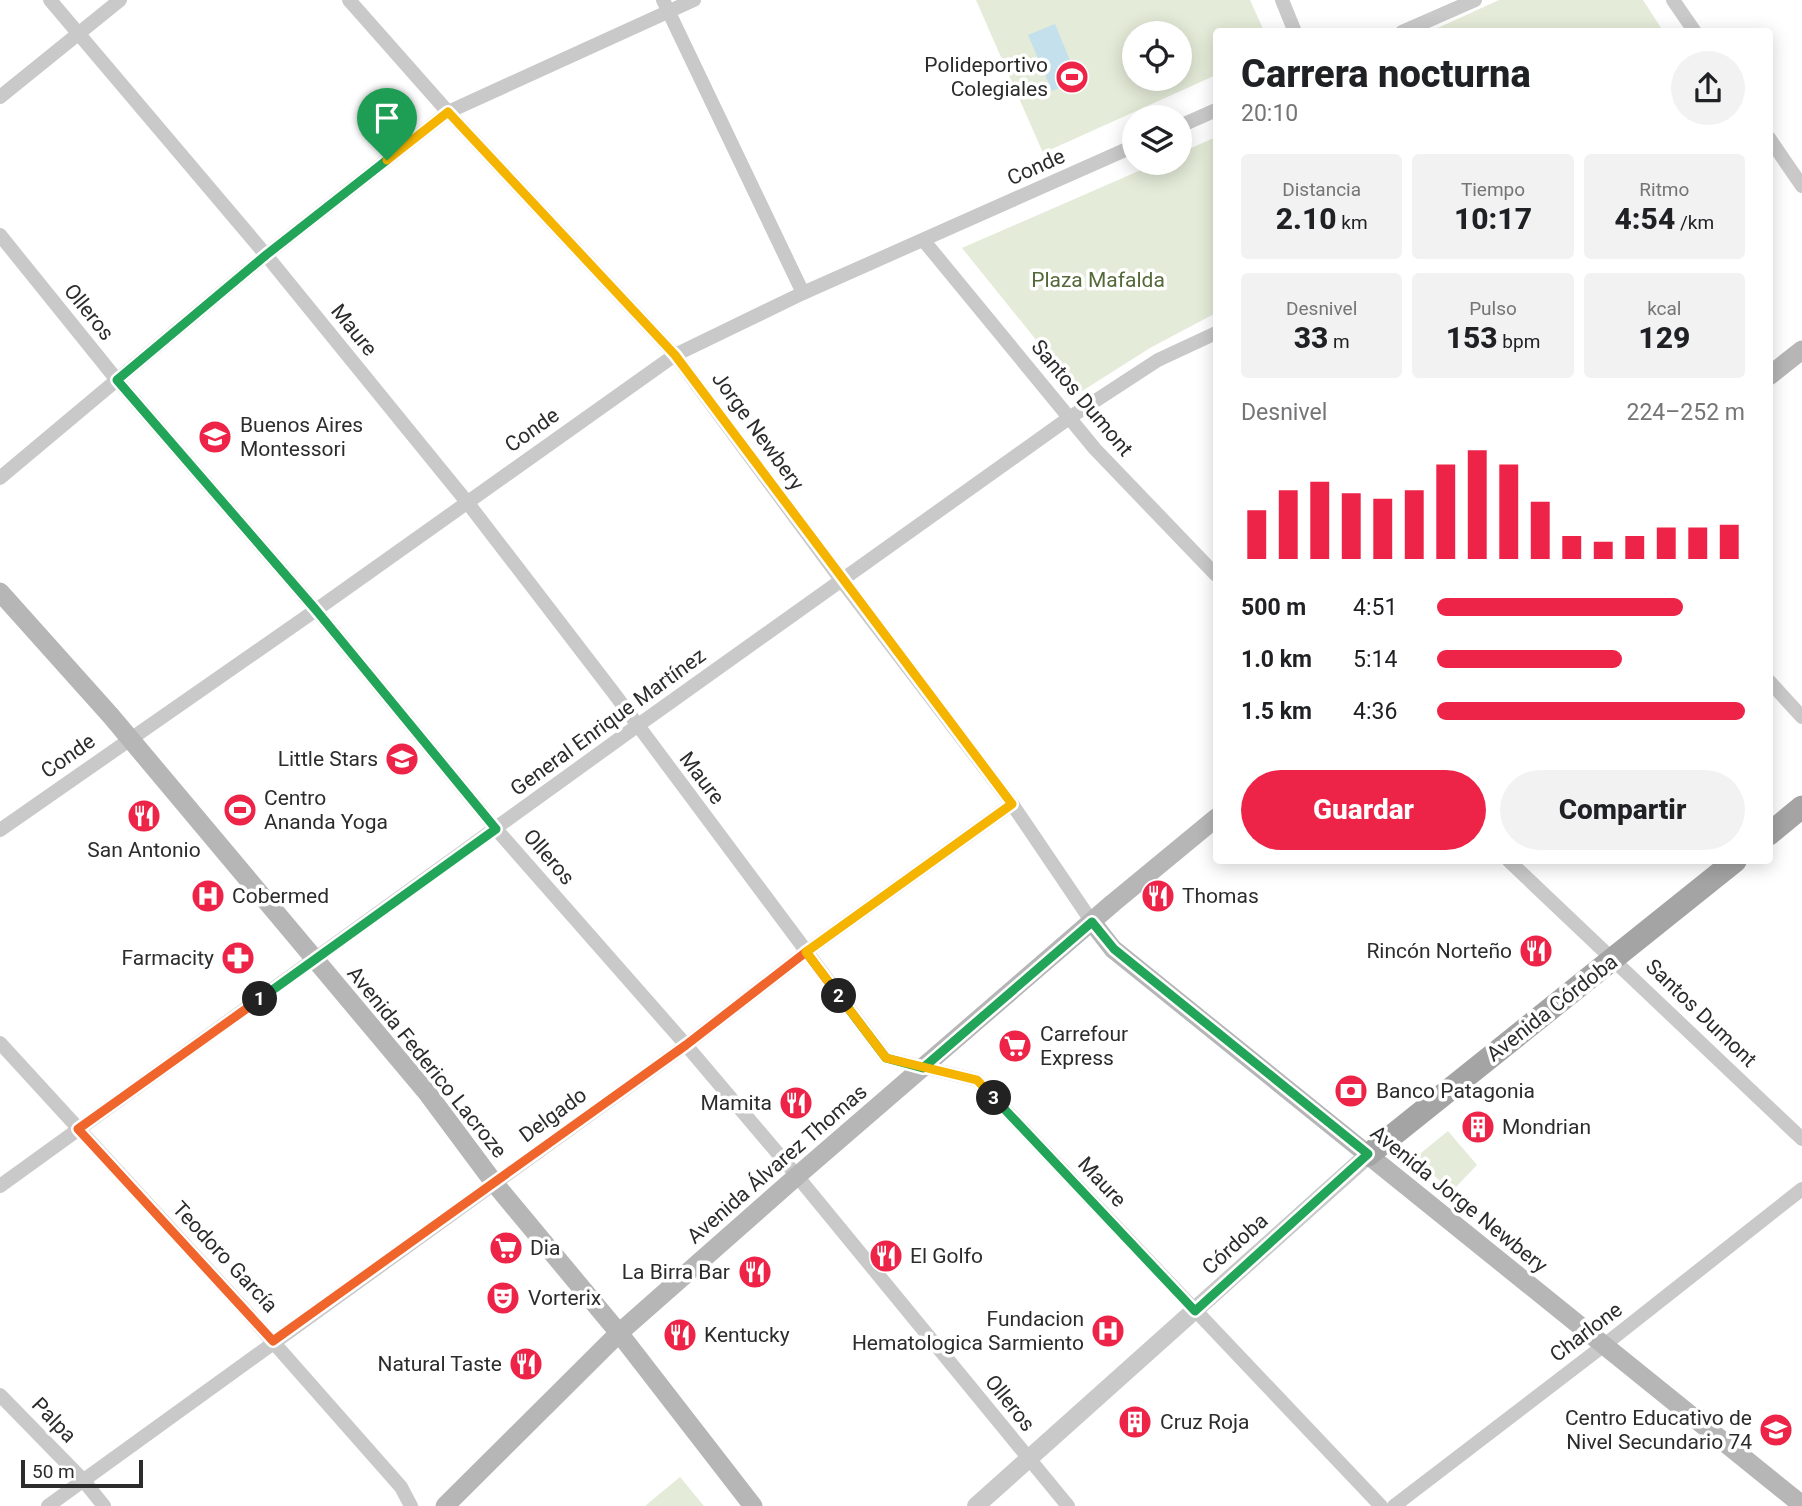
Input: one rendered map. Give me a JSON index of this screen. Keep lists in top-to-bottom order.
{
  "streets": {
    "main road": [
      "Avenida Córdoba",
      "Avenida Federico Lacroze",
      "Avenida Álvarez Thomas",
      "Avenida Jorge Newbery"
    ],
    "street": [
      "Conde",
      "Olleros",
      "Maure",
      "Santos Dumont",
      "Jorge Newbery",
      "General Enrique Martínez",
      "Delgado",
      "Córdoba",
      "Teodoro García",
      "Charlone",
      "Palpa"
    ]
  },
  "crossings": [
    ["Conde", "Olleros"],
    ["Conde", "Maure"],
    ["Conde", "Santos Dumont"],
    ["Conde", "Jorge Newbery"],
    ["Conde", "Avenida Federico Lacroze"],
    ["Olleros", "General Enrique Martínez"],
    ["Olleros", "Delgado"],
    ["Olleros", "Avenida Álvarez Thomas"],
    ["Olleros", "Córdoba"],
    ["Maure", "General Enrique Martínez"],
    ["Maure", "Delgado"],
    ["Maure", "Avenida Álvarez Thomas"],
    ["Maure", "Córdoba"],
    ["Santos Dumont", "General Enrique Martínez"],
    ["Santos Dumont", "Avenida Córdoba"],
    ["Jorge Newbery", "General Enrique Martínez"],
    ["Jorge Newbery", "Delgado"],
    ["Jorge Newbery", "Avenida Álvarez Thomas"],
    ["Jorge Newbery", "Avenida Jorge Newbery"],
    ["General Enrique Martínez", "Avenida Federico Lacroze"],
    ["General Enrique Martínez", "Teodoro García"],
    ["Avenida Córdoba", "Avenida Jorge Newbery"],
    ["Avenida Córdoba", "Córdoba"],
    ["Avenida Federico Lacroze", "Delgado"],
    ["Avenida Federico Lacroze", "Avenida Álvarez Thomas"],
    ["Delgado", "Teodoro García"],
    ["Delgado", "Palpa"],
    ["Avenida Álvarez Thomas", "Avenida Jorge Newbery"],
    ["Avenida Jorge Newbery", "Córdoba"],
    ["Avenida Jorge Newbery", "Charlone"]
  ],
  "parks": ["Plaza Mafalda"],
  "places": {
    "sports": ["Polideportivo Colegiales", "Centro Ananda Yoga"],
    "school or university": ["Buenos Aires Montessori", "Little Stars", "Centro Educativo de Nivel Secundario 74"],
    "restaurant": [
      "San Antonio",
      "Thomas",
      "Rincón Norteño",
      "Mamita",
      "El Golfo",
      "La Birra Bar",
      "Kentucky",
      "Natural Taste"
    ],
    "hospital": ["Cobermed", "Fundacion Hematologica Sarmiento"],
    "pharmacy": ["Farmacity"],
    "supermarket": ["Carrefour Express", "Dia"],
    "bank": ["Banco Patagonia"],
    "building": ["Mondrian", "Cruz Roja"],
    "theatre": ["Vorterix"]
  },
  "scale_bar": "50 m",
  "page": {
    "heading": ["Carrera nocturna", "20:10"],
    "stats": [
      ["Distancia", "2.10 km"],
      ["Tiempo", "10:17"],
      ["Ritmo", "4:54 /km"],
      ["Desnivel", "33 m"],
      ["Pulso", "153 bpm"],
      ["kcal", "129"]
    ],
    "chart": ["Desnivel", "224–252 m"],
    "list": [
      {
        "name": "500 m",
        "note": "4:51"
      },
      {
        "name": "1.0 km",
        "note": "5:14"
      },
      {
        "name": "1.5 km",
        "note": "4:36"
      }
    ],
    "buttons": ["Guardar", "Compartir"],
    "pins": ["2", "1", "3"],
    "scale": "50 m"
  }
}
